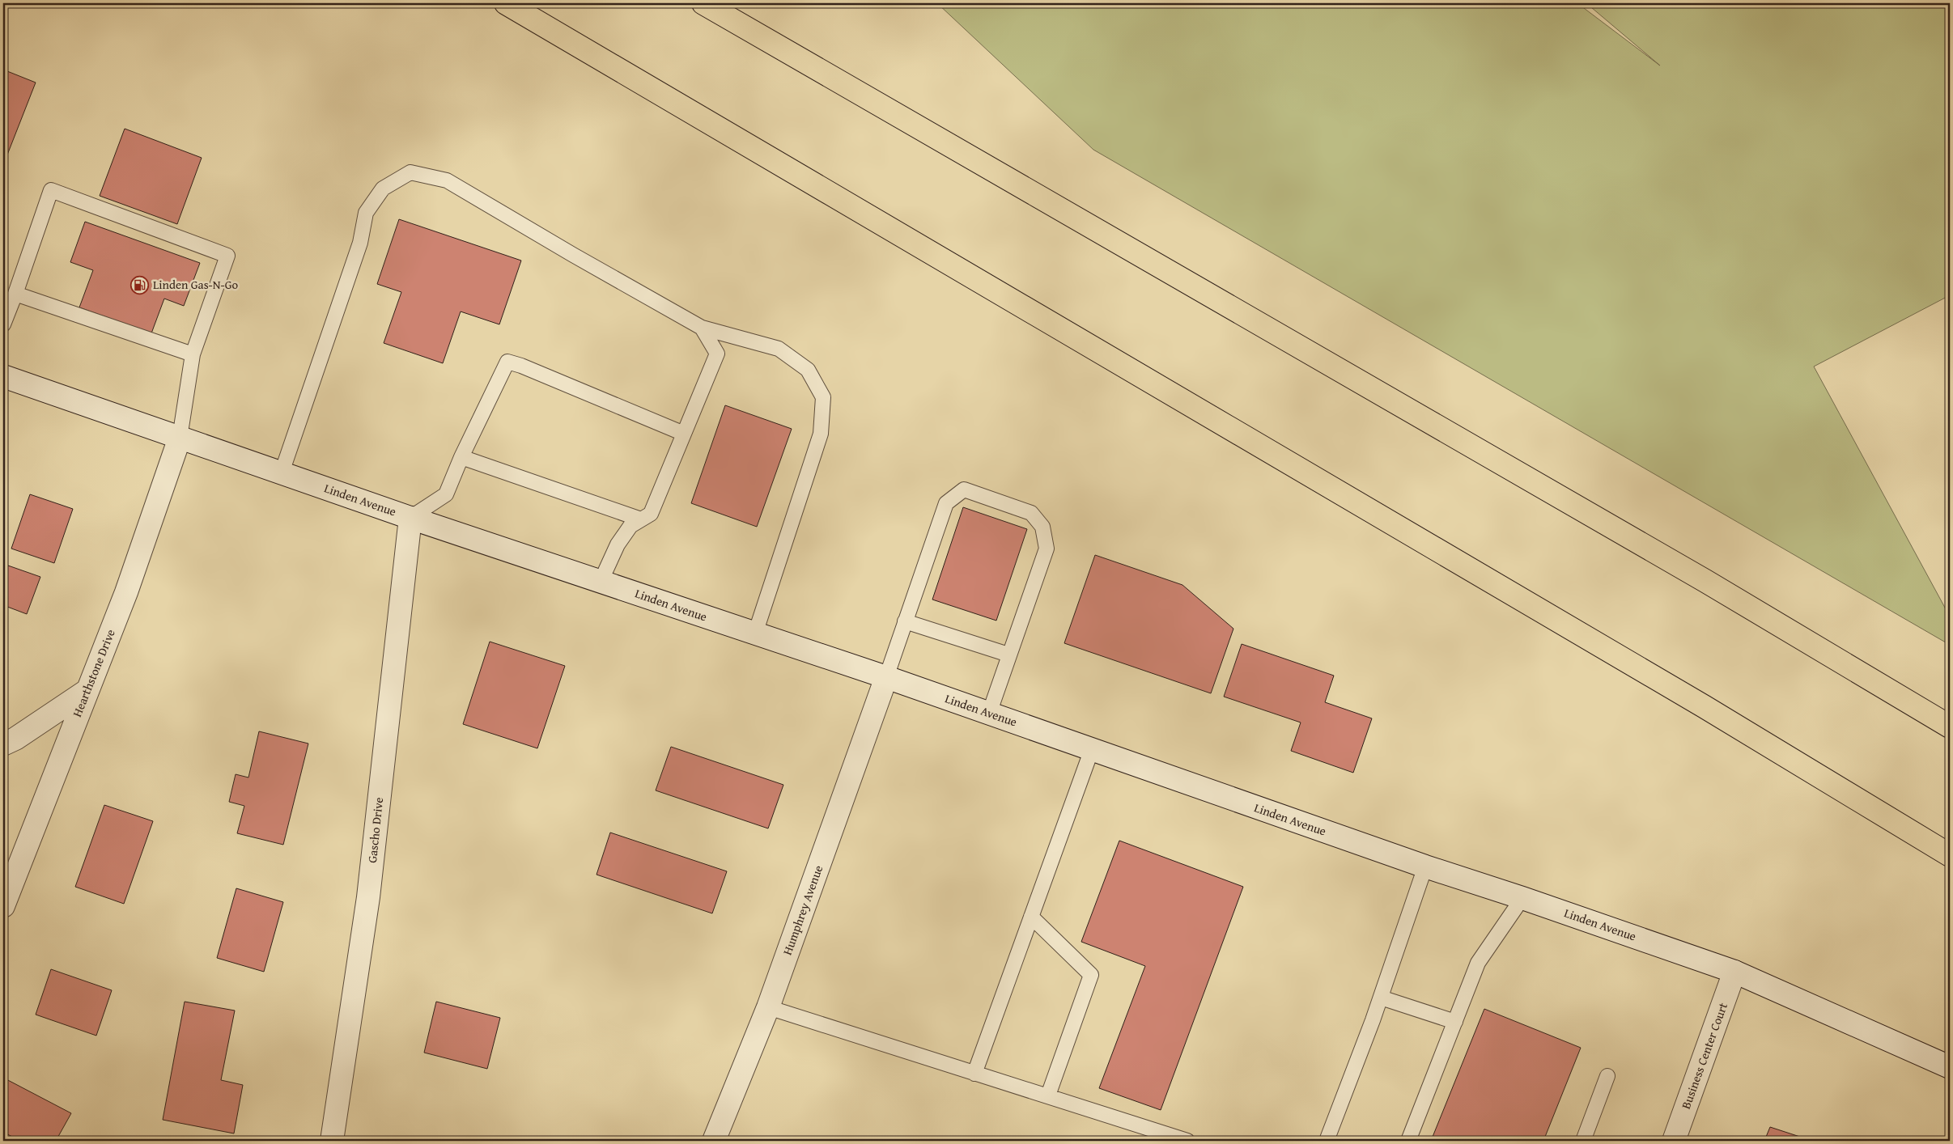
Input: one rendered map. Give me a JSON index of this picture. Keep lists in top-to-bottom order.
{
  "streets": {
    "main road": [
      "Linden Avenue",
      "Hearthstone Drive",
      "Gascho Drive",
      "Humphrey Avenue",
      "Business Center Court"
    ]
  },
  "crossings": [
    ["Linden Avenue", "Hearthstone Drive"],
    ["Linden Avenue", "Gascho Drive"],
    ["Linden Avenue", "Humphrey Avenue"],
    ["Linden Avenue", "Business Center Court"]
  ],
  "places": {
    "fuel station": ["Linden Gas-N-Go"]
  }
}
